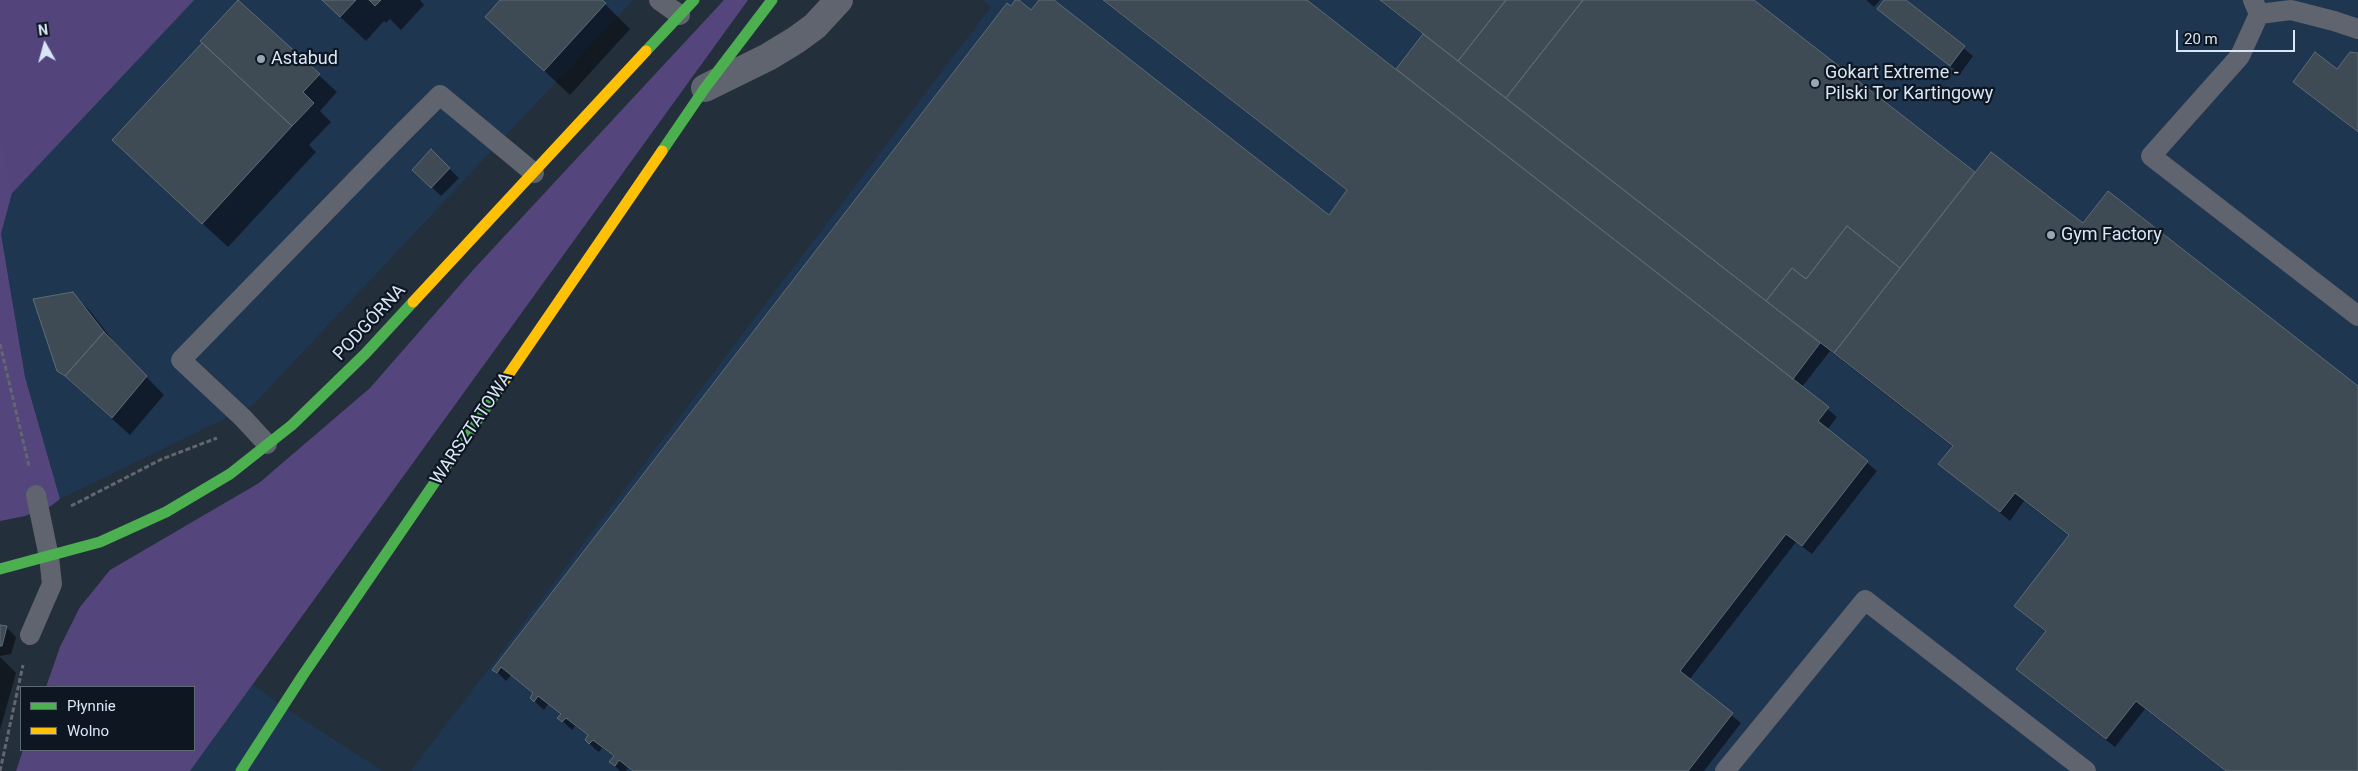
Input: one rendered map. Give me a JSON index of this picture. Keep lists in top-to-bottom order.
{
  "streets": {
    "street": ["PODGÓRNA", "WARSZTATOWA"]
  },
  "places": ["Astabud", "Gokart Extreme - Pilski Tor Kartingowy", "Gym Factory"],
  "legend": ["Płynnie", "Wolno"],
  "scale_bar": "20 m",
  "north": "top"
}
